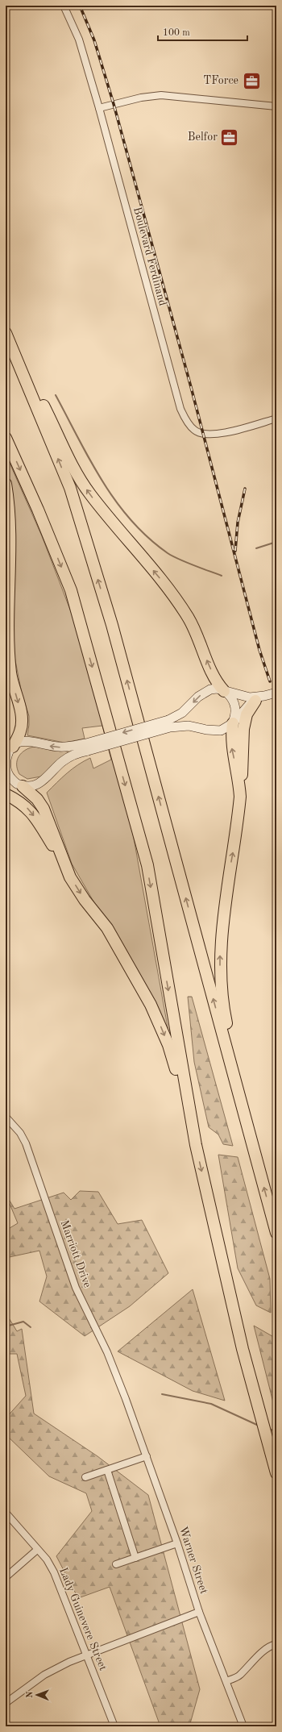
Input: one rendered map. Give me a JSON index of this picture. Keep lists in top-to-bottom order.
{
  "streets": {
    "street": [
      "Boulevard Ferdinand",
      "Marriott Drive",
      "Warner Street",
      "Lady Guinevere Street"
    ]
  },
  "crossings": [
    ["Marriott Drive", "Warner Street"]
  ],
  "places": {
    "office": ["TForce", "Belfor"]
  },
  "scale_bar": "100 m",
  "north": "left"
}
